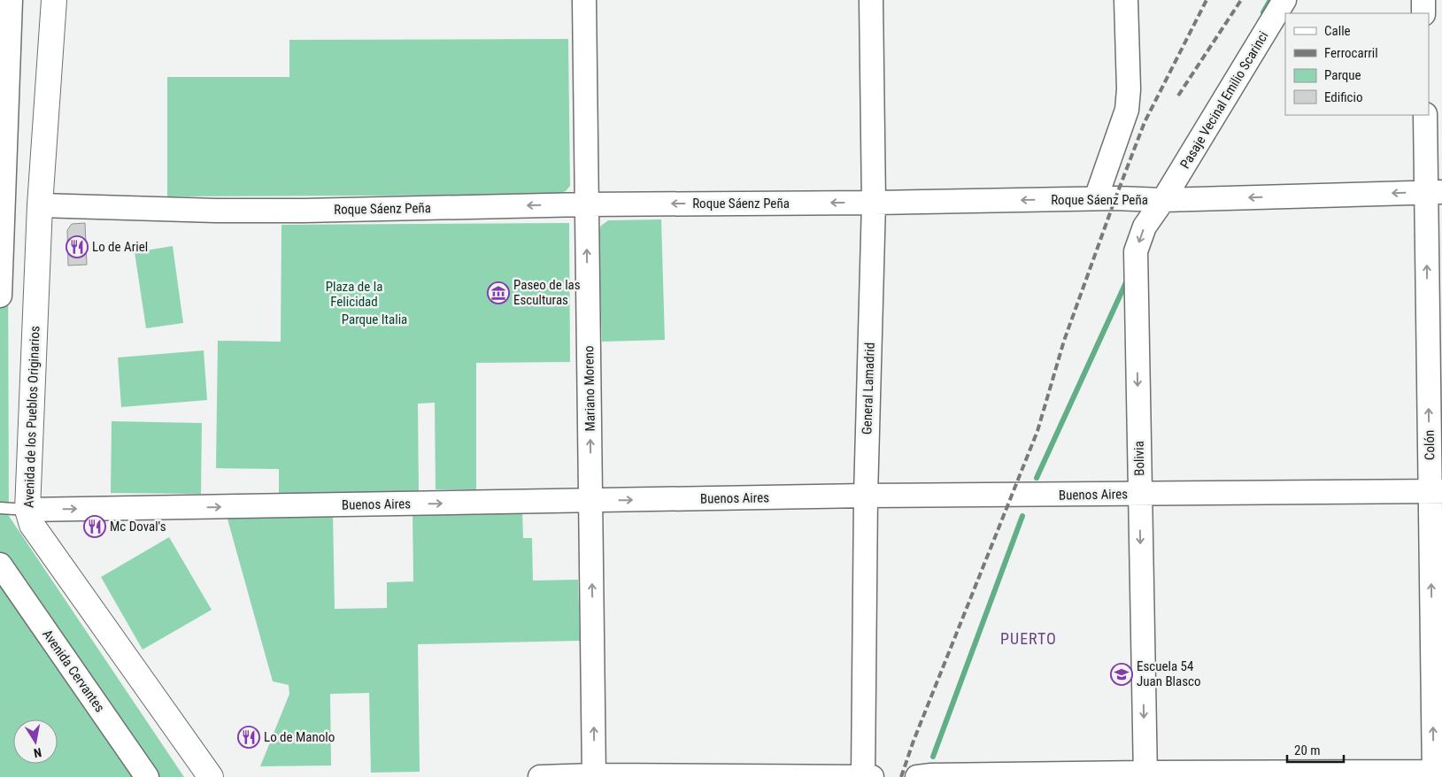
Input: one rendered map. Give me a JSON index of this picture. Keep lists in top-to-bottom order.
{
  "streets": {
    "street": [
      "Pasaje Vecinal Emilio Scarinci",
      "Roque Sáenz Peña",
      "Mariano Moreno",
      "General Lamadrid",
      "Avenida de los Pueblos Originarios",
      "Colón",
      "Bolivia",
      "Buenos Aires",
      "Avenida Cervantes"
    ]
  },
  "crossings": [
    ["Pasaje Vecinal Emilio Scarinci", "Roque Sáenz Peña"],
    ["Pasaje Vecinal Emilio Scarinci", "Bolivia"],
    ["Roque Sáenz Peña", "Mariano Moreno"],
    ["Roque Sáenz Peña", "General Lamadrid"],
    ["Roque Sáenz Peña", "Avenida de los Pueblos Originarios"],
    ["Roque Sáenz Peña", "Colón"],
    ["Roque Sáenz Peña", "Bolivia"],
    ["Mariano Moreno", "Buenos Aires"],
    ["General Lamadrid", "Buenos Aires"],
    ["Avenida de los Pueblos Originarios", "Buenos Aires"],
    ["Colón", "Buenos Aires"],
    ["Bolivia", "Buenos Aires"]
  ],
  "one_way": [
    "Roque Sáenz Peña",
    "Mariano Moreno",
    "Colón",
    "Bolivia",
    "Buenos Aires"
  ],
  "districts": ["PUERTO"],
  "parks": ["Plaza de la Felicidad", "Parque Italia"],
  "places": {
    "restaurant": ["Lo de Ariel", "Mc Doval's", "Lo de Manolo"],
    "museum": ["Paseo de las Esculturas"],
    "school or university": ["Escuela 54 Juan Blasco"]
  },
  "legend": [
    "Calle",
    "Ferrocarril",
    "Parque",
    "Edificio"
  ],
  "scale_bar": "20 m",
  "north": "bottom"
}
